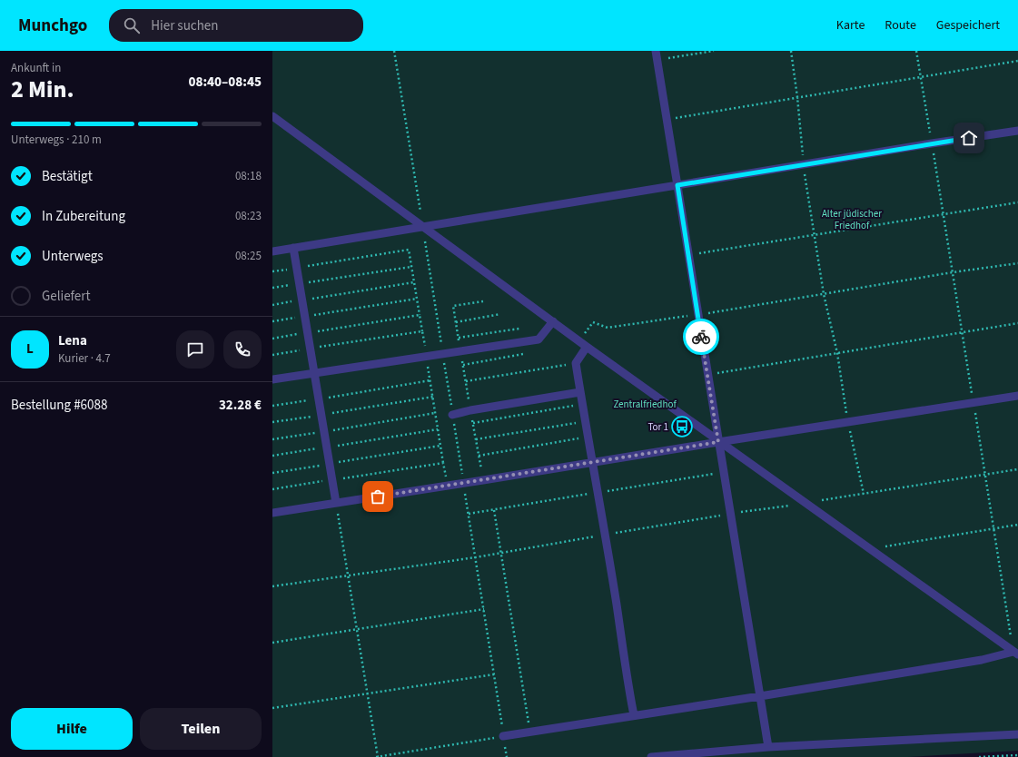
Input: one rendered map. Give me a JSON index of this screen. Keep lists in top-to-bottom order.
{
  "parks": ["Alter jüdischer Friedhof", "Zentralfriedhof"],
  "places": {
    "bus stop": ["Tor 1"]
  },
  "page": {
    "header": "Munchgo",
    "search": "Hier suchen",
    "nav": ["Karte", "Route", "Gespeichert"],
    "heading": ["2 Min.", "Ankunft in", "08:40–08:45"],
    "panel": [
      "Lena",
      "Kurier · 4.7",
      "Bestellung #6088",
      "32.28 €"
    ],
    "bar": "Unterwegs · 210 m",
    "list": [
      ["Bestätigt", "08:18"],
      ["In Zubereitung", "08:23"],
      ["Unterwegs", "08:25"],
      "Geliefert"
    ],
    "round": "L",
    "buttons": ["Hilfe", "Teilen"]
  }
}
